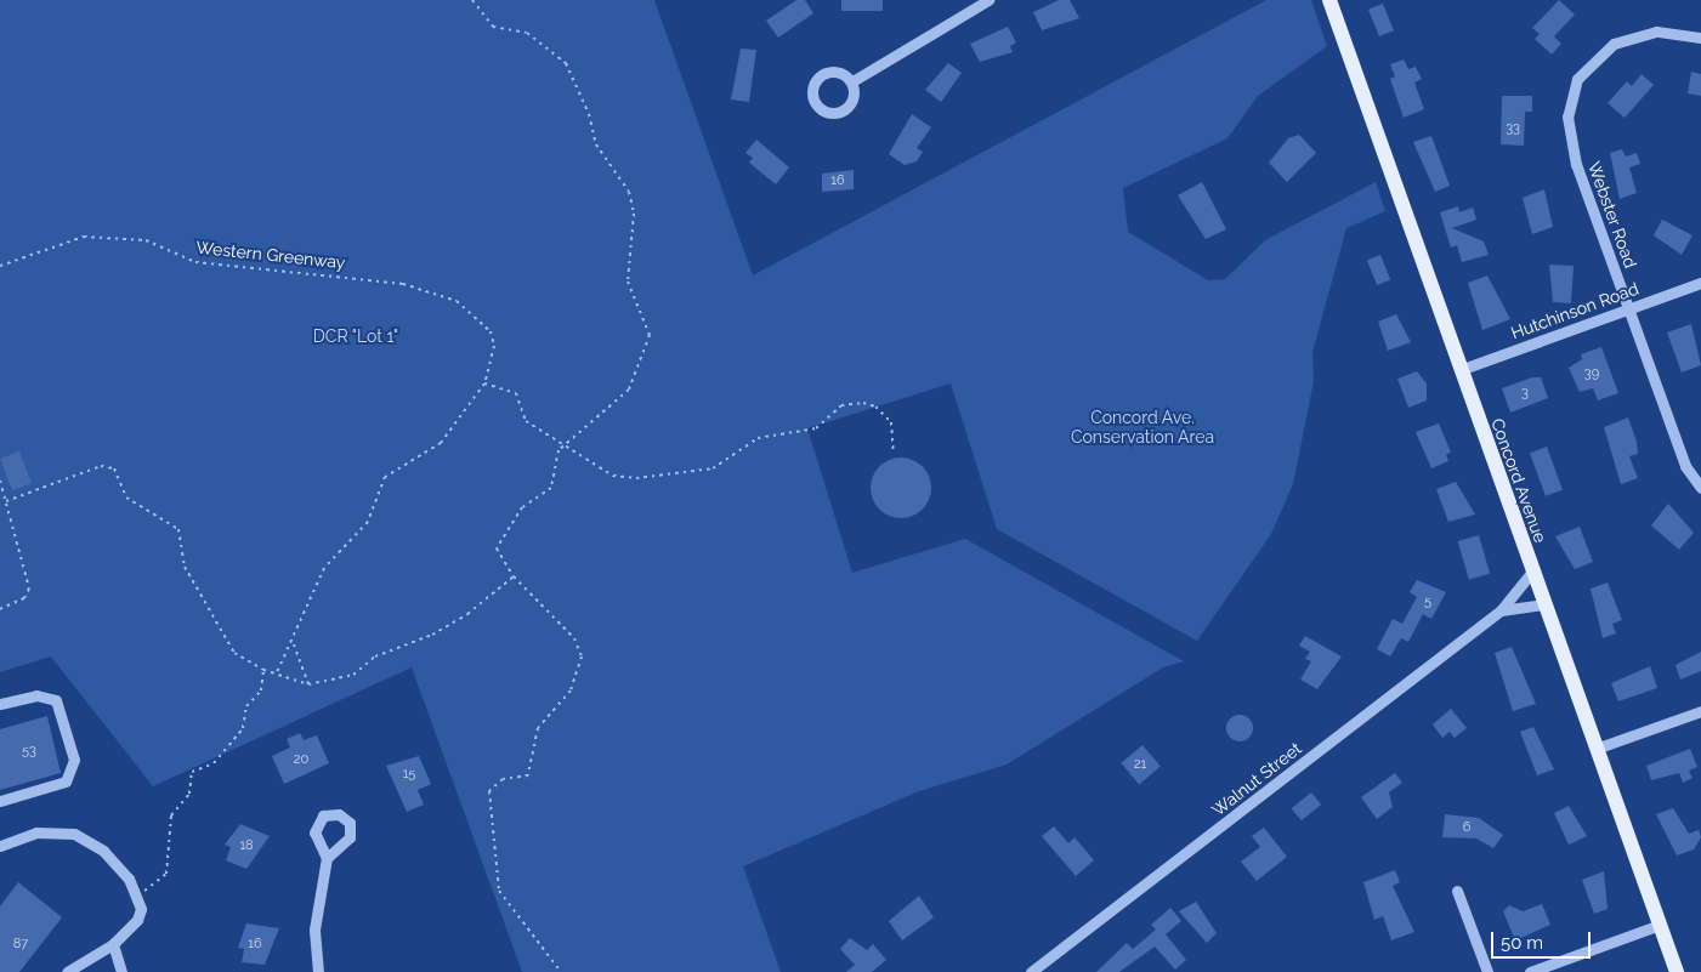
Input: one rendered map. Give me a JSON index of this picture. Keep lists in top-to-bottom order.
{
  "streets": {
    "main road": ["Concord Avenue"],
    "street": ["Webster Road", "Hutchinson Road", "Walnut Street"],
    "path": ["Western Greenway"]
  },
  "crossings": [
    ["Webster Road", "Hutchinson Road"],
    ["Hutchinson Road", "Concord Avenue"],
    ["Concord Avenue", "Walnut Street"]
  ],
  "parks": ["DCR \"Lot 1\"", "Concord Ave. Conservation Area"],
  "house_numbers": [
    "33",
    "16",
    "39",
    "3",
    "5",
    "53",
    "20",
    "21",
    "15",
    "6",
    "18",
    "87",
    "16"
  ],
  "scale_bar": "50 m"
}
